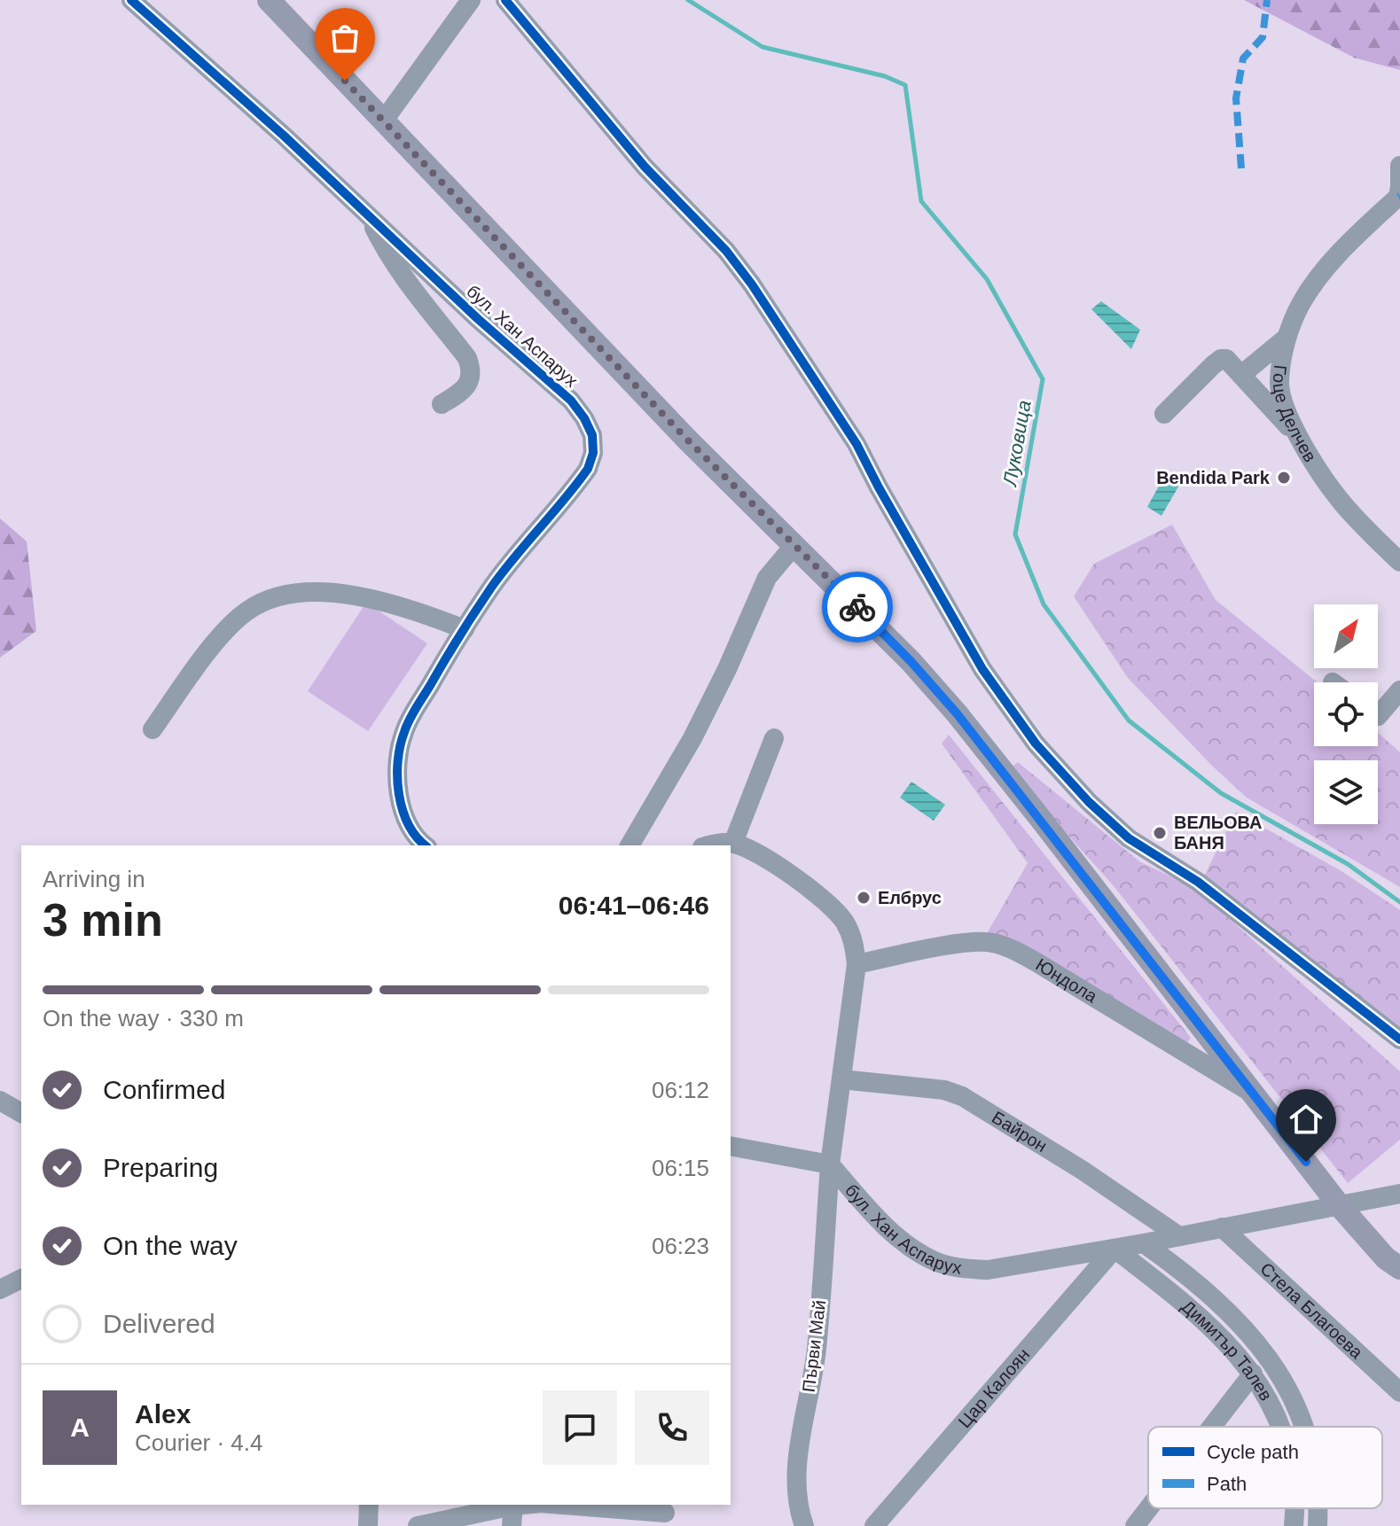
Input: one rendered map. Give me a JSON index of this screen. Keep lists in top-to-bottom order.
{
  "streets": {
    "main road": ["Юндола"],
    "street": [
      "бул. Хан Аспарух",
      "Гоце Делчев",
      "Байрон",
      "Стела Благоева",
      "Първи Май",
      "Димитър Талев",
      "Цар Калоян"
    ]
  },
  "crossings": [
    ["бул. Хан Аспарух", "Юндола"],
    ["бул. Хан Аспарух", "Байрон"],
    ["бул. Хан Аспарух", "Стела Благоева"],
    ["бул. Хан Аспарух", "Първи Май"],
    ["бул. Хан Аспарух", "Димитър Талев"],
    ["бул. Хан Аспарух", "Цар Калоян"],
    ["Димитър Талев", "Цар Калоян"]
  ],
  "water": ["Луковица"],
  "places": ["Bendida Park", "ВЕЛЬОВА БАНЯ", "Елбрус"],
  "legend": ["Cycle path", "Path"],
  "north": "top right",
  "page": {
    "heading": ["3 min", "Arriving in", "06:41–06:46"],
    "panel": ["Alex", "Courier · 4.4"],
    "bar": "On the way · 330 m",
    "list": [
      ["Confirmed", "06:12"],
      ["Preparing", "06:15"],
      ["On the way", "06:23"],
      "Delivered"
    ],
    "round": "A"
  }
}
